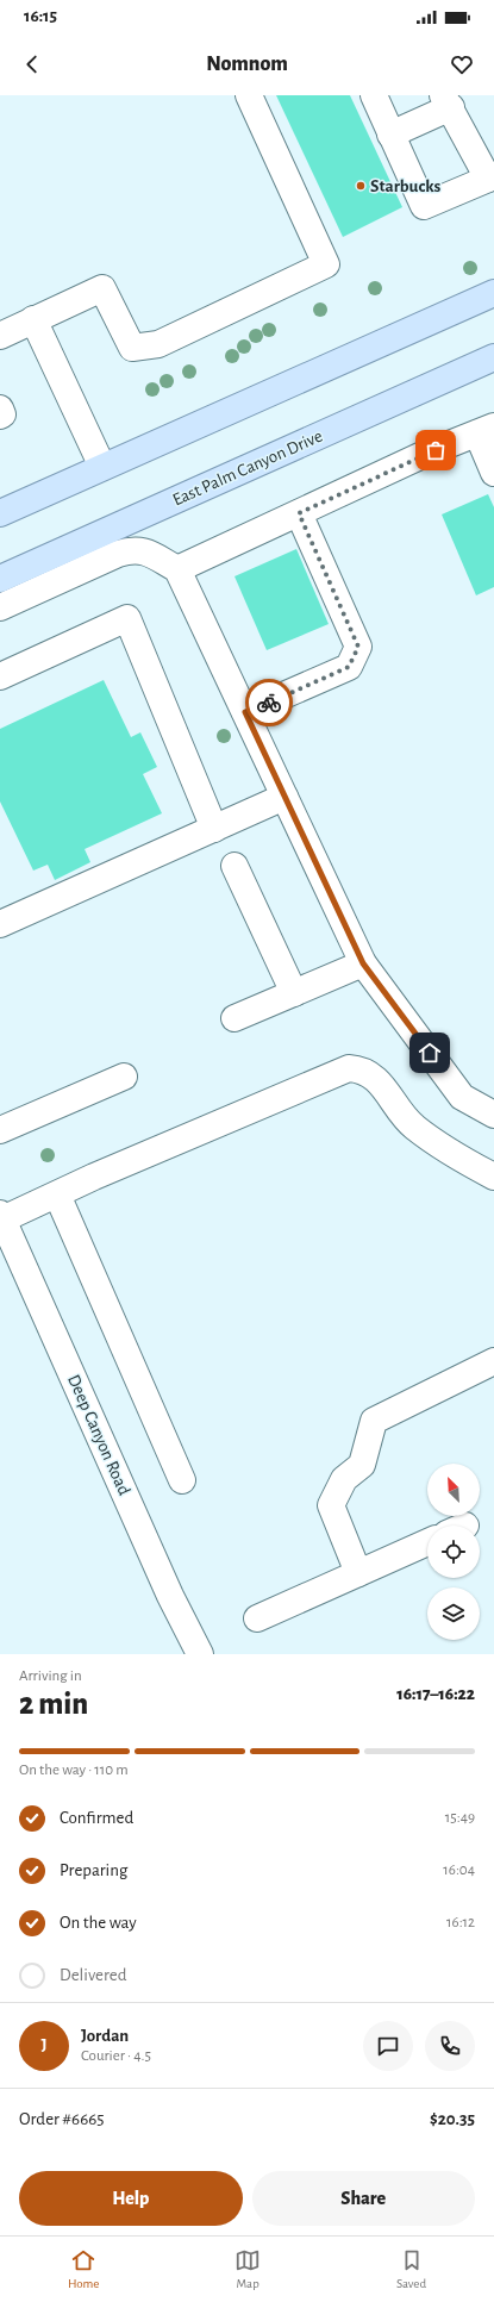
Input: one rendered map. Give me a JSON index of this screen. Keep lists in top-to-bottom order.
{
  "streets": {
    "main road": ["East Palm Canyon Drive"],
    "street": ["Deep Canyon Road"]
  },
  "places": ["Starbucks"],
  "north": "top left",
  "page": {
    "status": "16:15",
    "header": "Nomnom",
    "heading": ["2 min", "Arriving in", "16:17–16:22"],
    "panel": [
      "Jordan",
      "Courier · 4.5",
      "Order #6665",
      "$20.35"
    ],
    "bar": "On the way · 110 m",
    "list": [
      ["Confirmed", "15:49"],
      ["Preparing", "16:04"],
      ["On the way", "16:12"],
      "Delivered"
    ],
    "round": "J",
    "buttons": ["Help", "Share"],
    "tabs": ["Home", "Map", "Saved"]
  }
}
